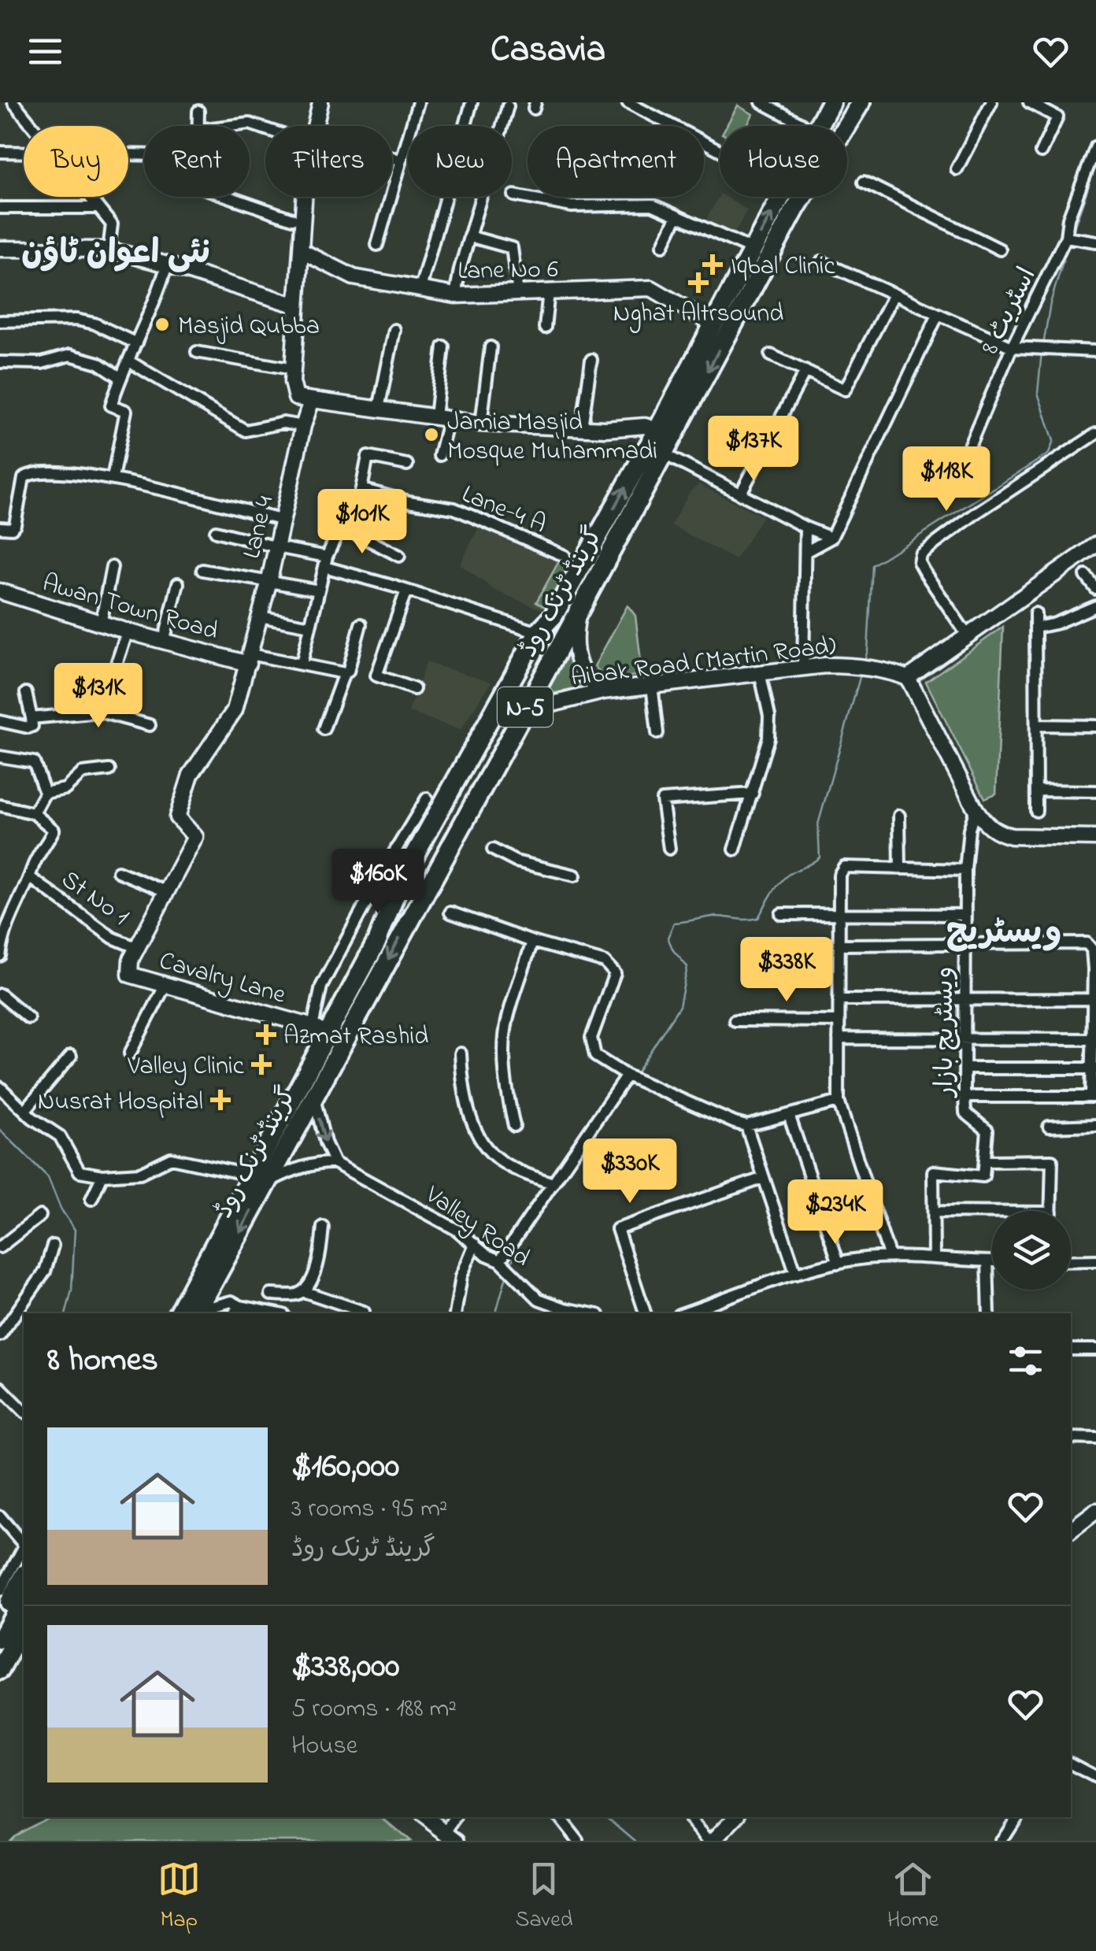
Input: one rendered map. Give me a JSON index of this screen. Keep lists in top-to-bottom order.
{
  "streets": {
    "highway": ["گرینڈ ٹرنک روڈ", "N-5"],
    "street": [
      "Lane No 6",
      "اسٹریٹ 8",
      "Lane-4 A",
      "Lane 4",
      "Awan Town Road",
      "Aibak Road (Martin Road)",
      "St No 1",
      "Cavalry Lane",
      "ویسٹریج بازار",
      "Valley Road"
    ]
  },
  "crossings": [
    ["Lane No 6", "گرینڈ ٹرنک روڈ"],
    ["Lane 4", "Awan Town Road"],
    ["گرینڈ ٹرنک روڈ", "Aibak Road (Martin Road)"],
    ["گرینڈ ٹرنک روڈ", "Cavalry Lane"],
    ["St No 1", "Cavalry Lane"]
  ],
  "districts": ["نئی اعوان ٹاؤن", "ویسٹریج"],
  "places": {
    "health": [
      "Iqbal Clinic",
      "Nghat Altrsound",
      "Azmat Rashid",
      "Valley Clinic",
      "Nusrat Hospital"
    ],
    "other": ["Masjid Qubba", "Jamia Masjid Mosque Muhammadi"]
  },
  "page": {
    "header": "Casavia",
    "chip": [
      "Buy",
      "Rent",
      "Filters",
      "New",
      "Apartment",
      "House"
    ],
    "price": [
      "$137K",
      "$118K",
      "$101K",
      "$131K",
      "$160K",
      "$338K",
      "$330K",
      "$234K"
    ],
    "heading": "8 homes",
    "list": [
      {
        "name": "$160,000",
        "note": "3 rooms · 95 m² · گرینڈ ٹرنک روڈ"
      },
      {
        "name": "$338,000",
        "note": "5 rooms · 188 m² · House"
      }
    ],
    "tabs": ["Map", "Saved", "Home"]
  }
}
